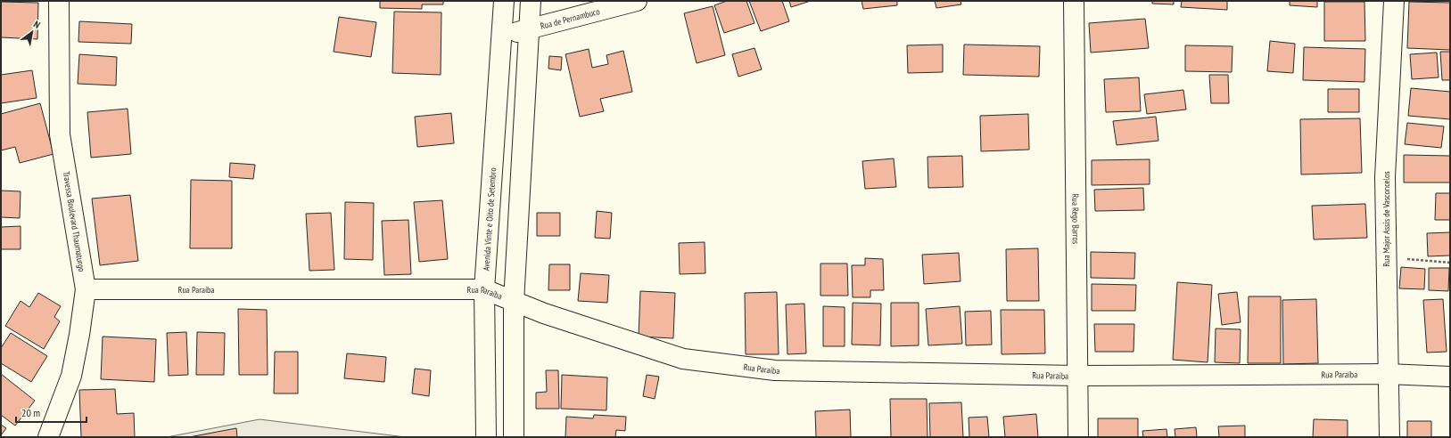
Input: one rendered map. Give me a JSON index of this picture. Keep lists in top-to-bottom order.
{
  "streets": {
    "street": [
      "Rua de Pernambuco",
      "Avenida Vinte e Oito de Setembro",
      "Rua Rego Barros",
      "Rua Major Assis de Vasconcelos",
      "Travessa Boulevard Thaumaturgo",
      "Rua Paraíba"
    ]
  },
  "crossings": [
    ["Rua de Pernambuco", "Avenida Vinte e Oito de Setembro"],
    ["Avenida Vinte e Oito de Setembro", "Rua Paraíba"],
    ["Rua Rego Barros", "Rua Paraíba"],
    ["Rua Major Assis de Vasconcelos", "Rua Paraíba"],
    ["Travessa Boulevard Thaumaturgo", "Rua Paraíba"]
  ],
  "scale_bar": "20 m",
  "north": "top right"
}
